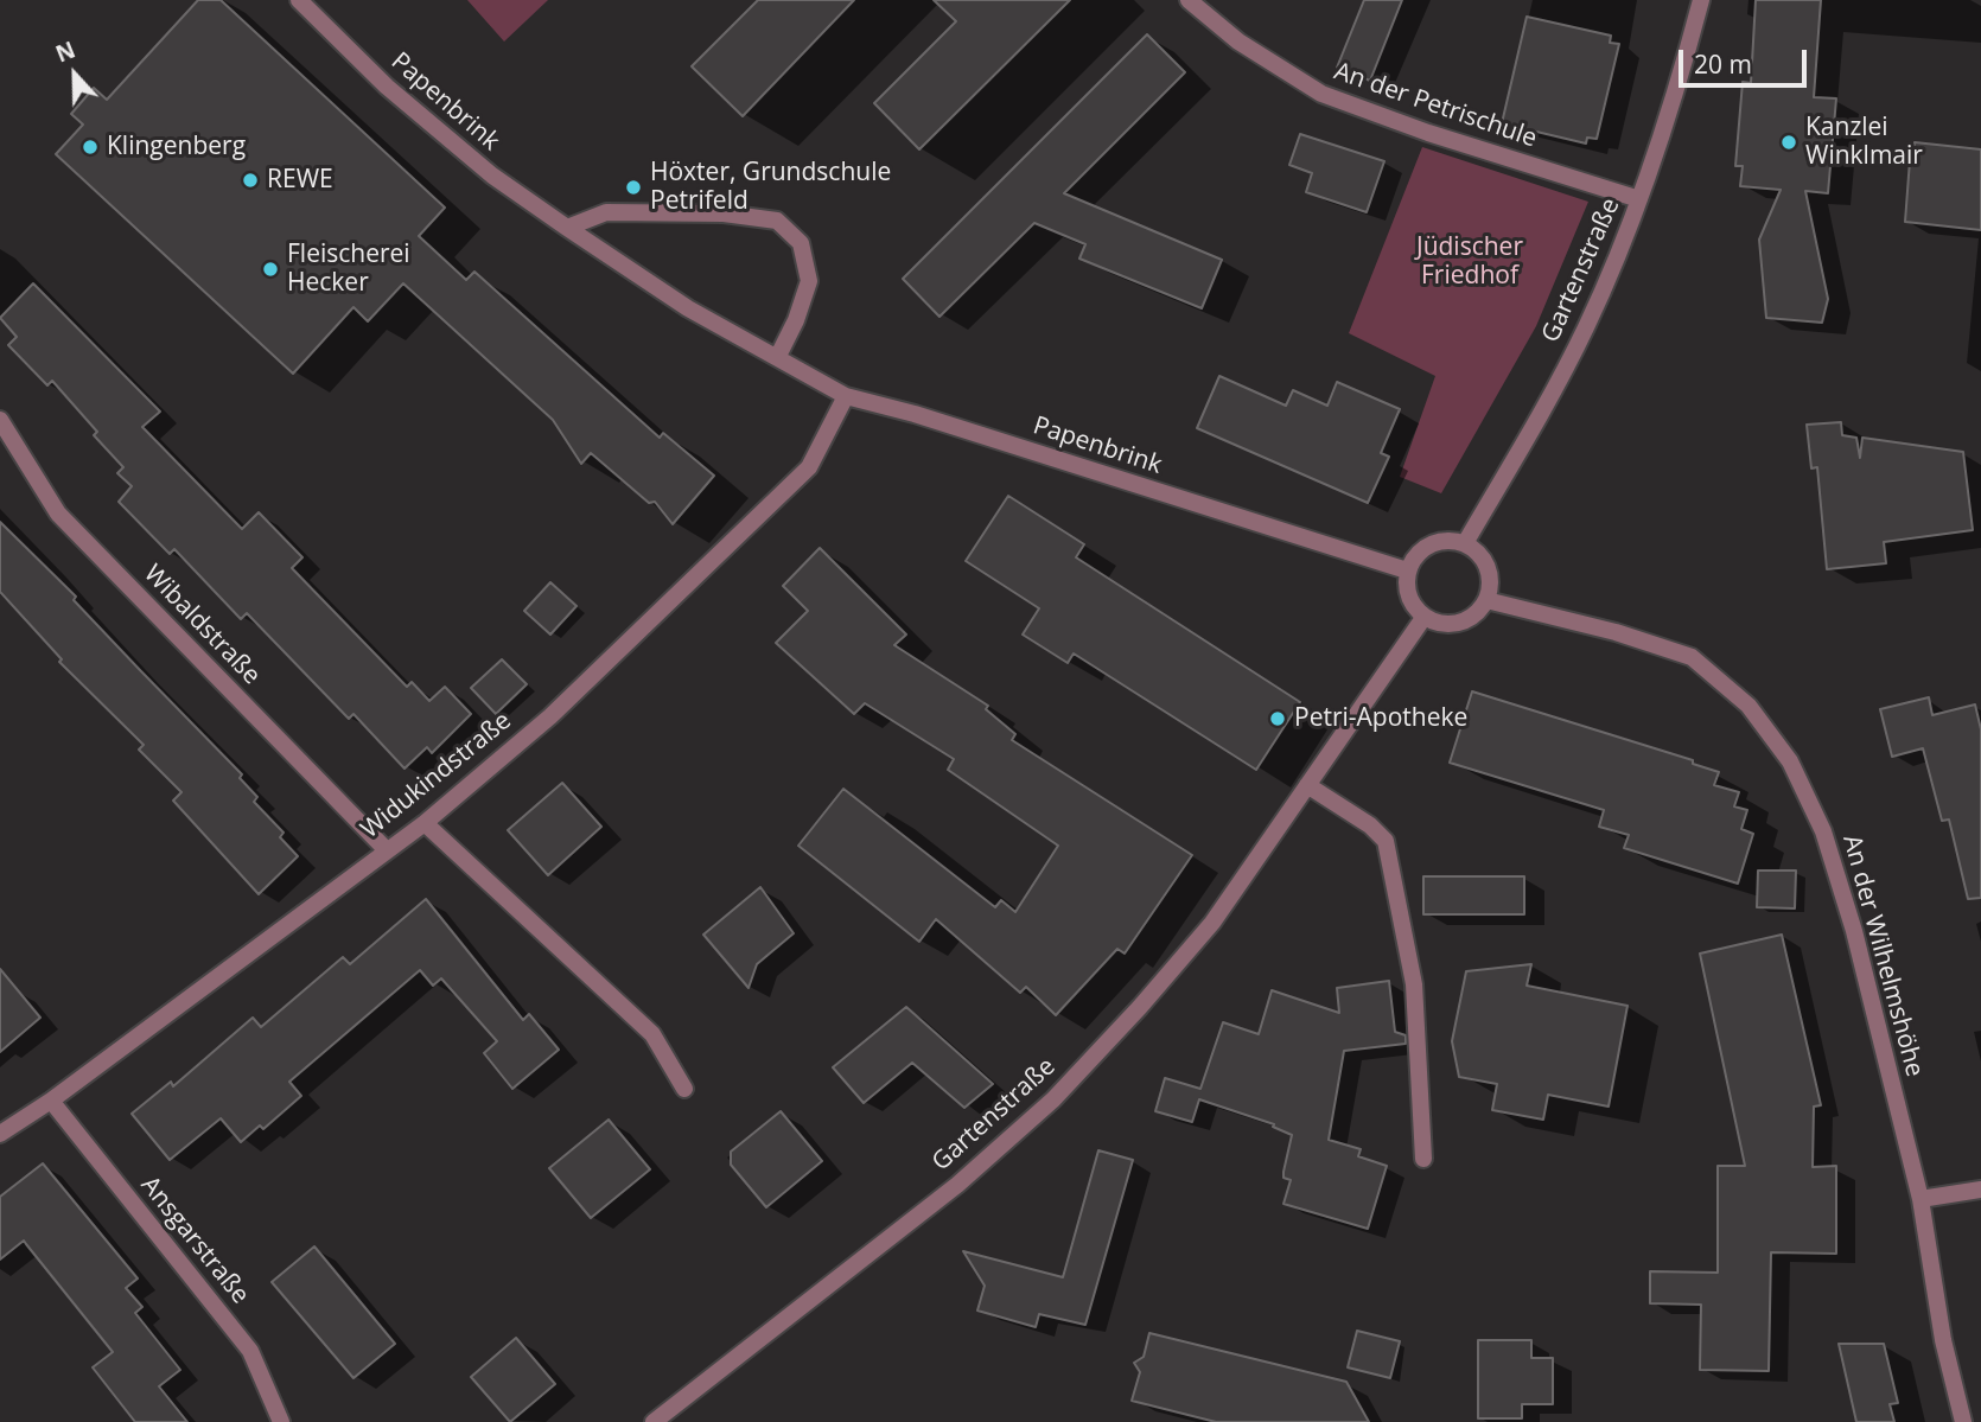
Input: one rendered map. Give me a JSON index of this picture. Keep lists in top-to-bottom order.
{
  "streets": {
    "street": [
      "Papenbrink",
      "An der Petrischule",
      "Gartenstraße",
      "Wibaldstraße",
      "Widukindstraße",
      "An der Wilhelmshöhe",
      "Ansgarstraße"
    ]
  },
  "crossings": [
    ["Papenbrink", "Gartenstraße"],
    ["Papenbrink", "Widukindstraße"],
    ["Papenbrink", "An der Wilhelmshöhe"],
    ["An der Petrischule", "Gartenstraße"],
    ["Gartenstraße", "An der Wilhelmshöhe"],
    ["Wibaldstraße", "Widukindstraße"],
    ["Widukindstraße", "Ansgarstraße"]
  ],
  "parks": ["Jüdischer Friedhof"],
  "places": [
    "Kanzlei Winklmair",
    "Klingenberg",
    "REWE",
    "Höxter, Grundschule Petrifeld",
    "Fleischerei Hecker",
    "Petri-Apotheke"
  ],
  "scale_bar": "20 m",
  "north": "top"
}
